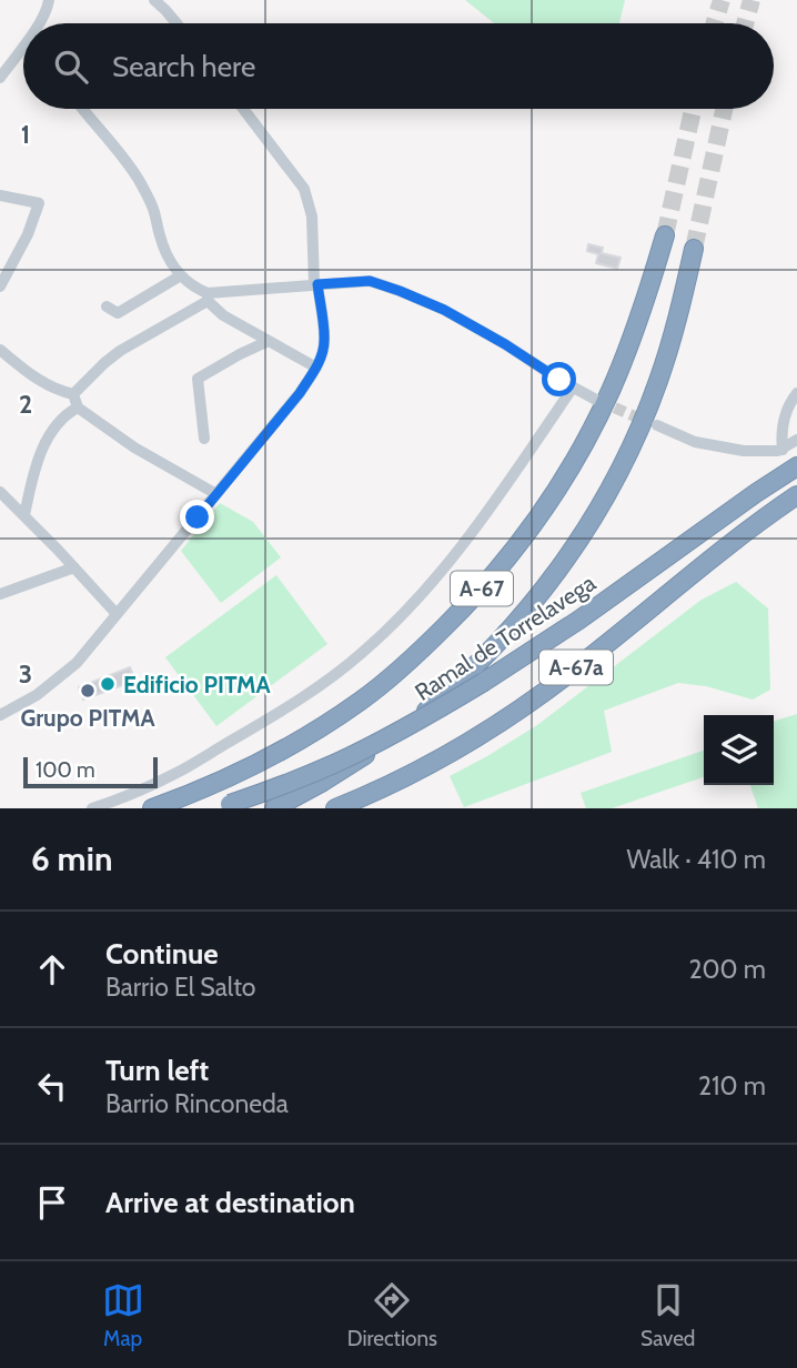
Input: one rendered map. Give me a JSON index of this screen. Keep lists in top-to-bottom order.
{
  "streets": {
    "highway": ["A-67", "Ramal de Torrelavega", "A-67a"]
  },
  "places": ["Edificio PITMA", "Grupo PITMA"],
  "scale_bar": "100 m",
  "page": {
    "search": "Search here",
    "scale": "100 m",
    "heading": ["6 min", "Walk · 410 m"],
    "list": [
      ["Continue", "Barrio El Salto", "200 m"],
      ["Turn left", "Barrio Rinconeda", "210 m"],
      "Arrive at destination"
    ],
    "nav": ["Map", "Directions", "Saved"]
  },
  "grid": {
    "rows": ["1", "2", "3"]
  }
}
